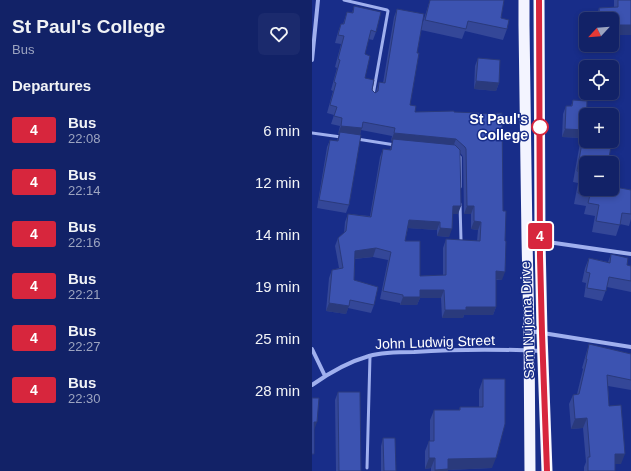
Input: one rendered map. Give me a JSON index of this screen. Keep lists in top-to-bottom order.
{
  "streets": {
    "highway": ["Sam Nujoma Drive"],
    "street": ["John Ludwig Street"]
  },
  "crossings": [
    ["Sam Nujoma Drive", "John Ludwig Street"]
  ],
  "places": ["St Paul's College"],
  "lines": ["bus line 4"],
  "north": "bottom left",
  "page": {
    "heading": [
      ["St Paul's College", "Bus"],
      "Departures"
    ],
    "on_map": "4",
    "map_buttons": ["+", "−"],
    "list": [
      {
        "mark": "4",
        "name": "Bus",
        "note": "22:08",
        "value": "6 min"
      },
      {
        "mark": "4",
        "name": "Bus",
        "note": "22:14",
        "value": "12 min"
      },
      {
        "mark": "4",
        "name": "Bus",
        "note": "22:16",
        "value": "14 min"
      },
      {
        "mark": "4",
        "name": "Bus",
        "note": "22:21",
        "value": "19 min"
      },
      {
        "mark": "4",
        "name": "Bus",
        "note": "22:27",
        "value": "25 min"
      },
      {
        "mark": "4",
        "name": "Bus",
        "note": "22:30",
        "value": "28 min"
      }
    ]
  }
}
